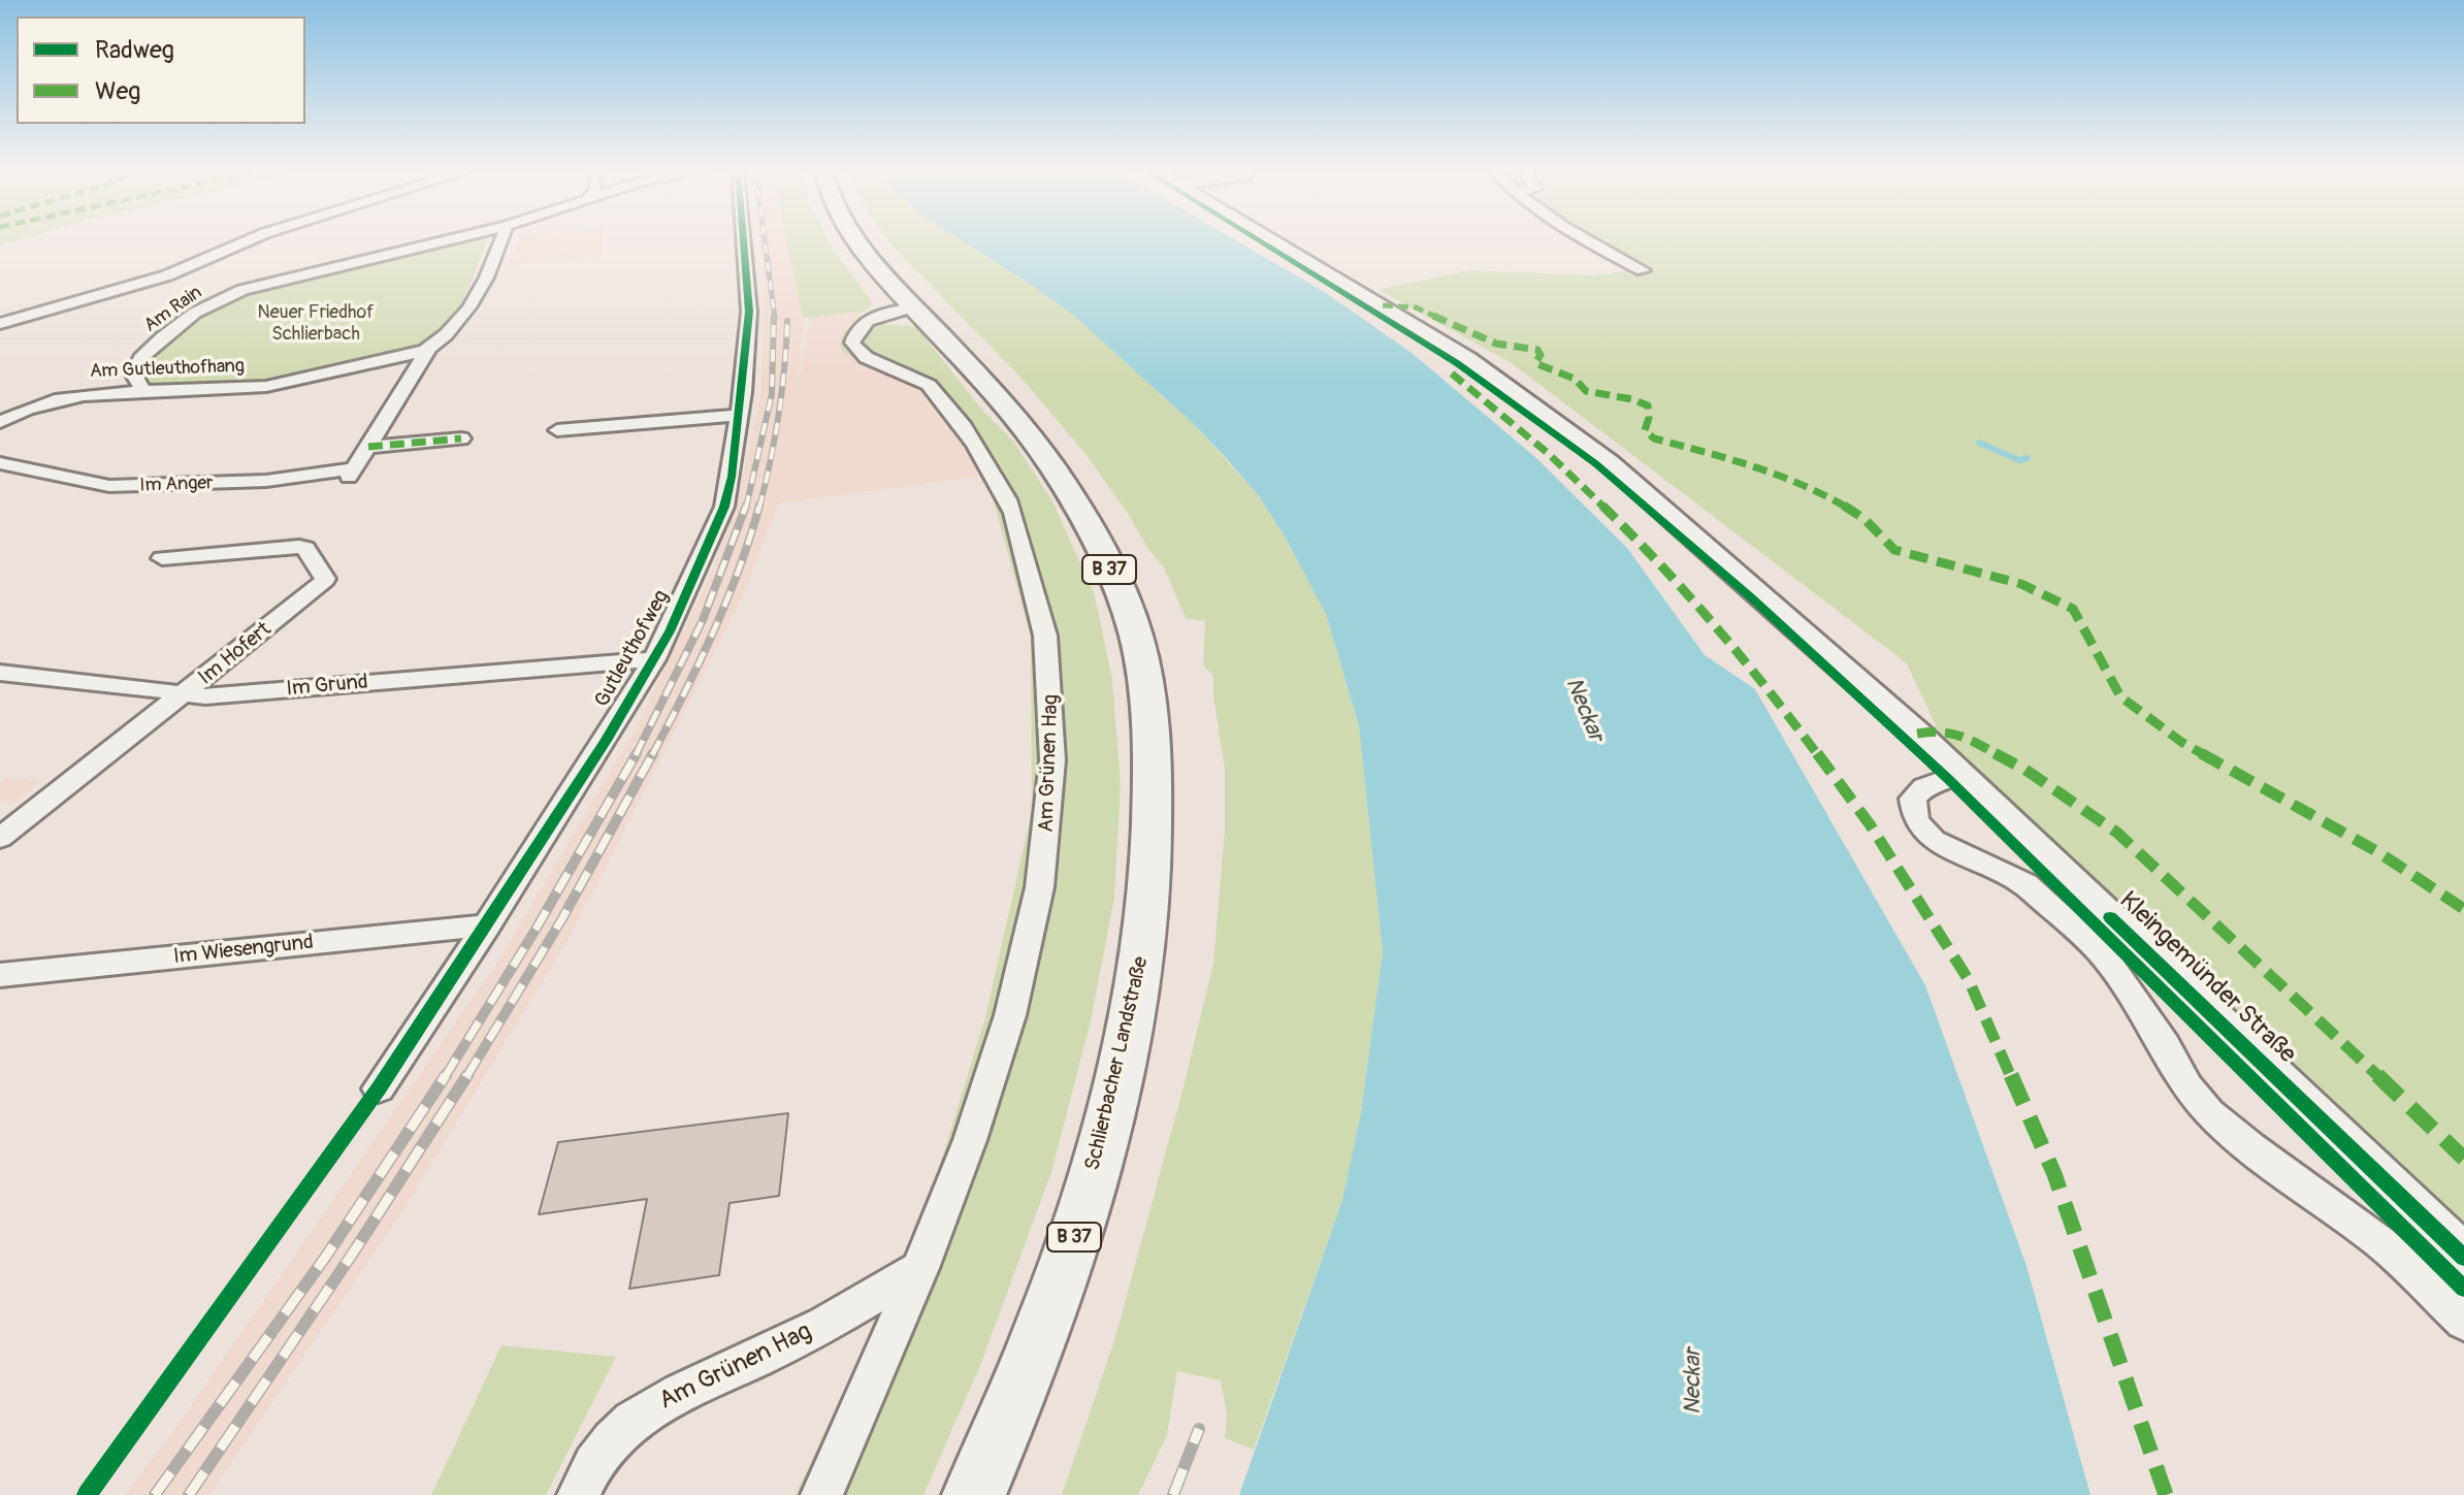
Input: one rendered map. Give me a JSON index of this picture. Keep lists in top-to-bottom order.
{
  "streets": {
    "main road": ["B 37", "Kleingemünder Straße", "Schlierbacher Landstraße"],
    "street": [
      "Am Rain",
      "Am Gutleuthofhang",
      "Im Anger",
      "Gutleuthofweg",
      "Im Hofert",
      "Im Grund",
      "Am Grünen Hag",
      "Im Wiesengrund"
    ]
  },
  "crossings": [
    ["Am Rain", "Am Gutleuthofhang"],
    ["Gutleuthofweg", "Im Grund"],
    ["Gutleuthofweg", "Im Wiesengrund"],
    ["Im Hofert", "Im Grund"],
    ["Am Grünen Hag", "Schlierbacher Landstraße"]
  ],
  "water": ["Neckar"],
  "parks": ["Neuer Friedhof Schlierbach"],
  "legend": ["Radweg", "Weg"]
}
